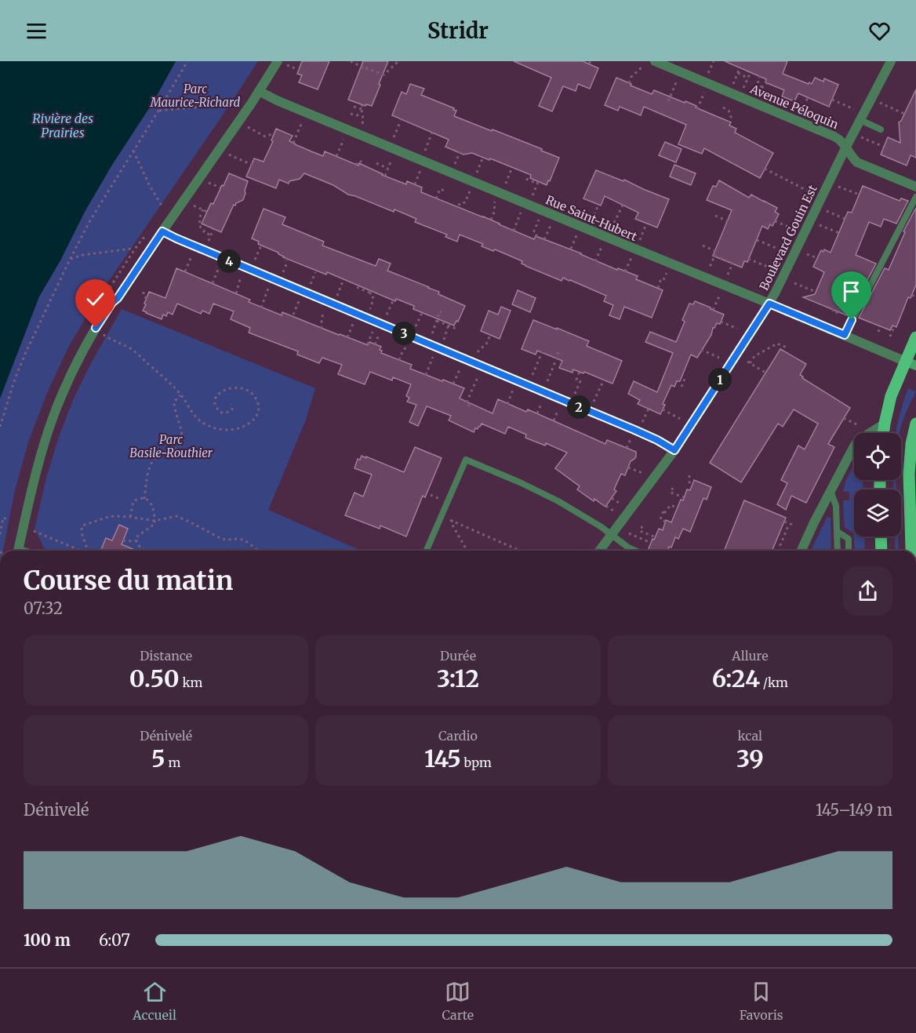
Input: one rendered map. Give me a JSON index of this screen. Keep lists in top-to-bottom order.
{
  "streets": {
    "street": ["Avenue Péloquin", "Rue Saint-Hubert", "Boulevard Gouin Est"]
  },
  "crossings": [
    ["Avenue Péloquin", "Boulevard Gouin Est"],
    ["Rue Saint-Hubert", "Boulevard Gouin Est"]
  ],
  "water": ["Rivière des Prairies"],
  "parks": ["Parc Maurice-Richard", "Parc Basile-Routhier"],
  "page": {
    "header": "Stridr",
    "pins": [
      "4",
      "3",
      "1",
      "2"
    ],
    "heading": ["Course du matin", "07:32"],
    "stats": [
      ["Distance", "0.50 km"],
      ["Durée", "3:12"],
      ["Allure", "6:24 /km"],
      ["Dénivelé", "5 m"],
      ["Cardio", "145 bpm"],
      ["kcal", "39"]
    ],
    "chart": ["Dénivelé", "145–149 m"],
    "list": [
      {
        "name": "100 m",
        "note": "6:07"
      }
    ],
    "tabs": ["Accueil", "Carte", "Favoris"]
  }
}
